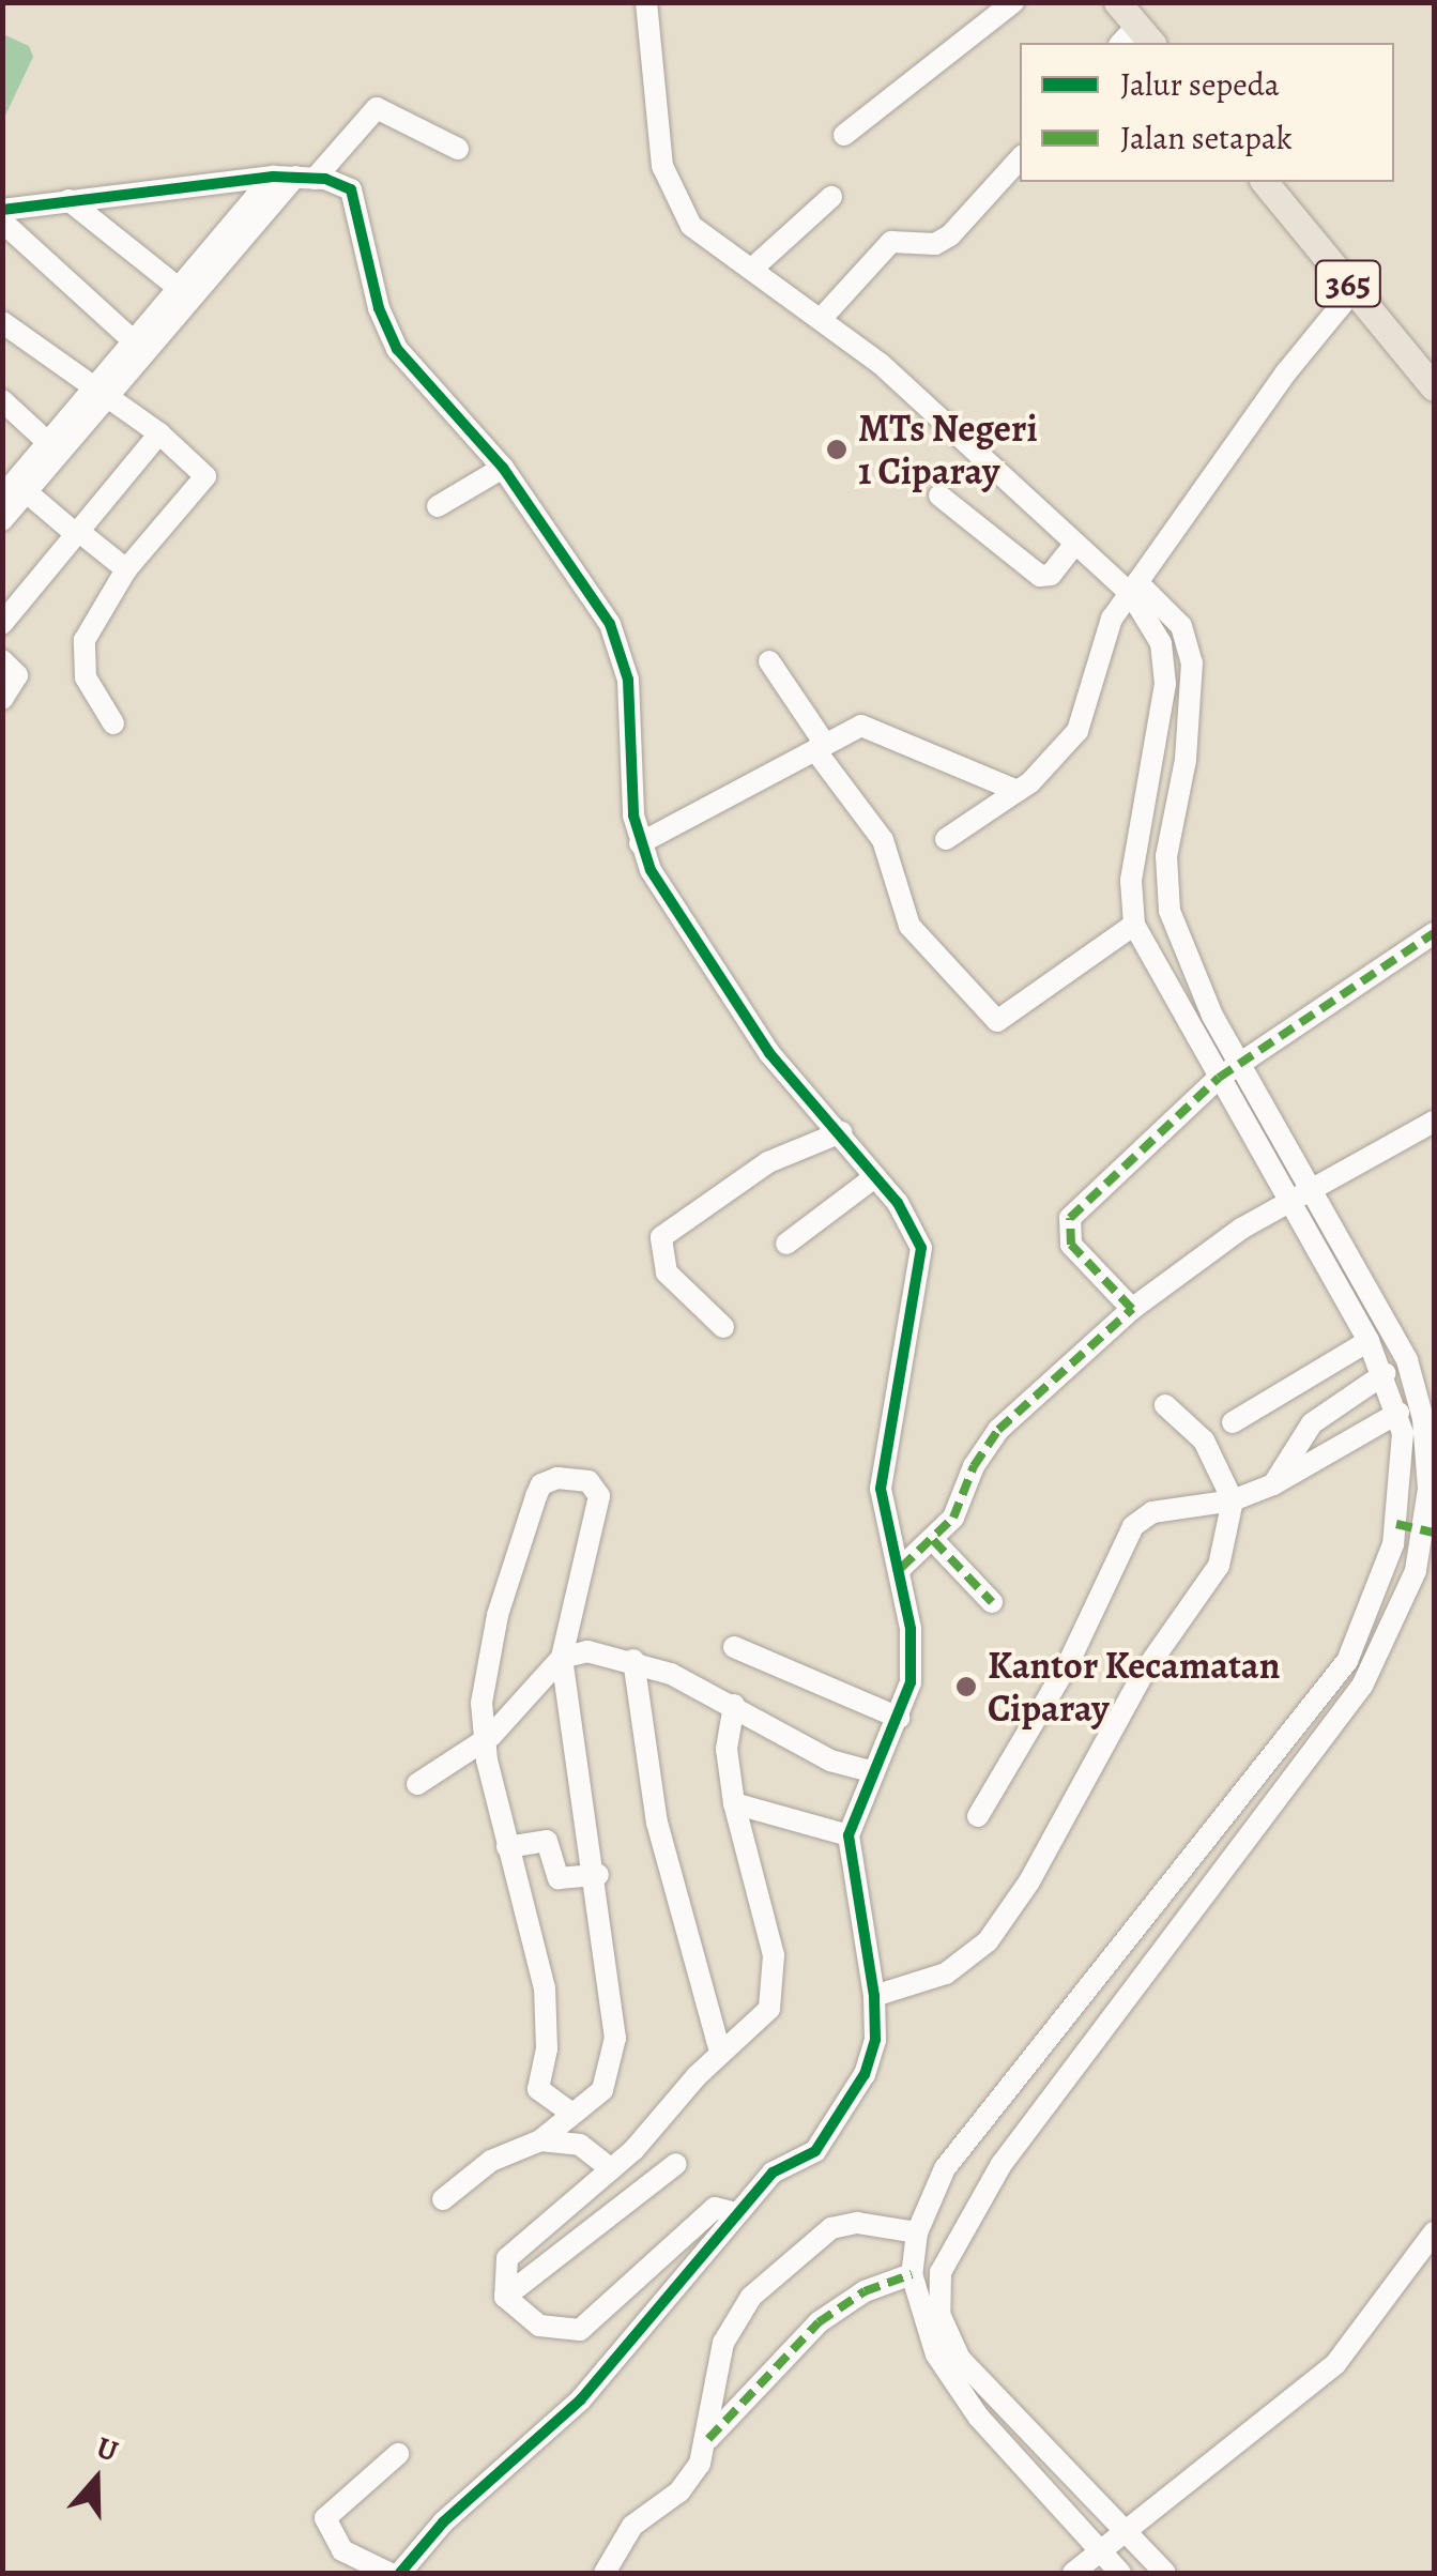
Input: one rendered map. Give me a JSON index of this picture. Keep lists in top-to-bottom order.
{
  "streets": {
    "main road": ["365"]
  },
  "places": ["MTs Negeri 1 Ciparay", "Kantor Kecamatan Ciparay"],
  "legend": ["Jalur sepeda", "Jalan setapak"],
  "north": "top"
}
